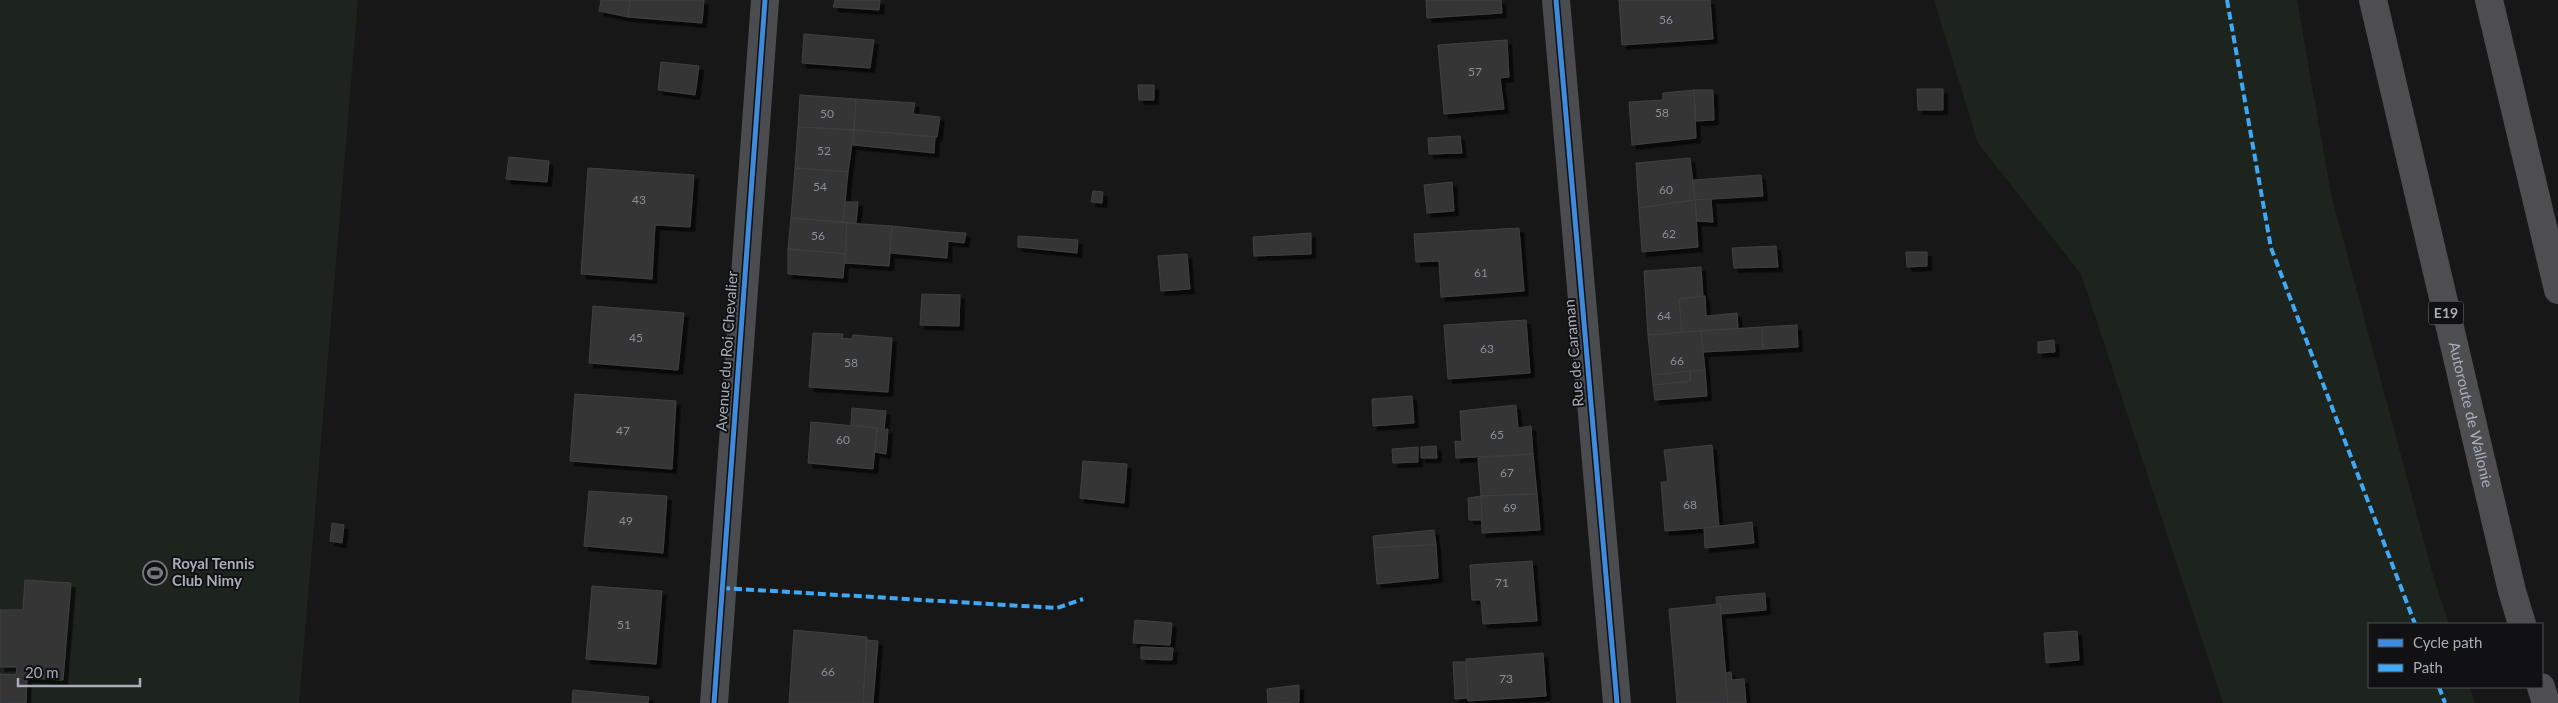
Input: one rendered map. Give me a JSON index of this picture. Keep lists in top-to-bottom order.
{
  "streets": {
    "highway": ["E19", "Autoroute de Wallonie"],
    "street": ["Avenue du Roi Chevalier", "Rue de Caraman"]
  },
  "places": {
    "sports": ["Royal Tennis Club Nimy"]
  },
  "house_numbers": [
    "56",
    "57",
    "58",
    "50",
    "52",
    "54",
    "60",
    "43",
    "62",
    "56",
    "61",
    "64",
    "45",
    "63",
    "66",
    "58",
    "47",
    "65",
    "60",
    "67",
    "68",
    "69",
    "49",
    "71",
    "51",
    "66",
    "73"
  ],
  "legend": ["Cycle path", "Path"],
  "scale_bar": "20 m"
}
